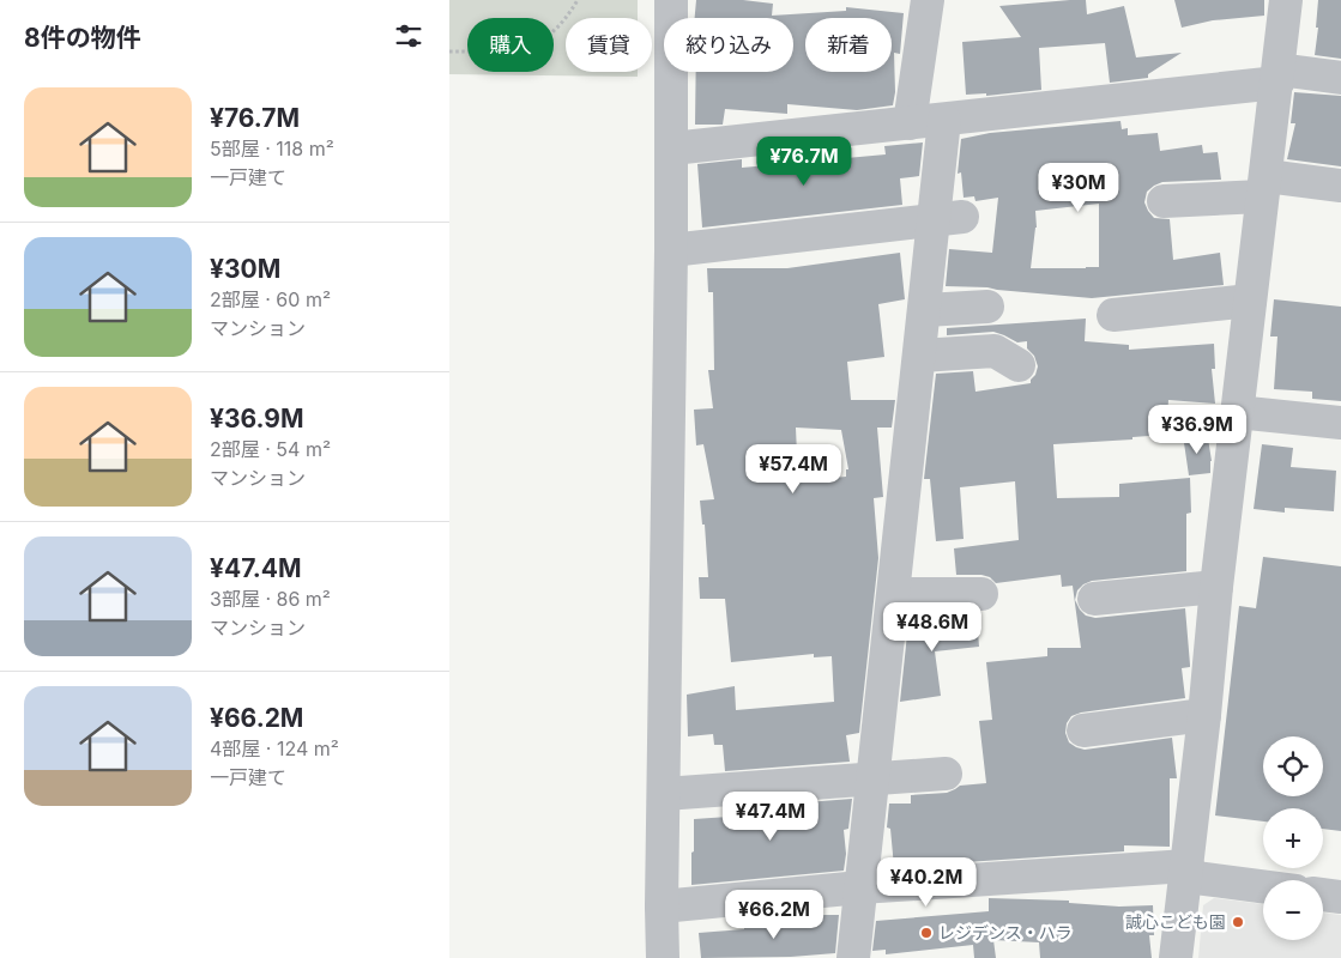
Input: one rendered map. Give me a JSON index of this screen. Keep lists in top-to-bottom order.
{
  "places": ["誠心こども園", "レジデンス・ハラ"],
  "page": {
    "heading": "8件の物件",
    "chip": [
      "購入",
      "賃貸",
      "絞り込み",
      "新着"
    ],
    "list": [
      {
        "name": "¥76.7M",
        "note": "5部屋 · 118 m² · 一戸建て"
      },
      {
        "name": "¥30M",
        "note": "2部屋 · 60 m² · マンション"
      },
      {
        "name": "¥36.9M",
        "note": "2部屋 · 54 m² · マンション"
      },
      {
        "name": "¥47.4M",
        "note": "3部屋 · 86 m² · マンション"
      },
      {
        "name": "¥66.2M",
        "note": "4部屋 · 124 m² · 一戸建て"
      }
    ],
    "price": [
      "¥76.7M",
      "¥30M",
      "¥36.9M",
      "¥57.4M",
      "¥48.6M",
      "¥47.4M",
      "¥40.2M",
      "¥66.2M"
    ],
    "map_buttons": ["+", "−"]
  }
}
